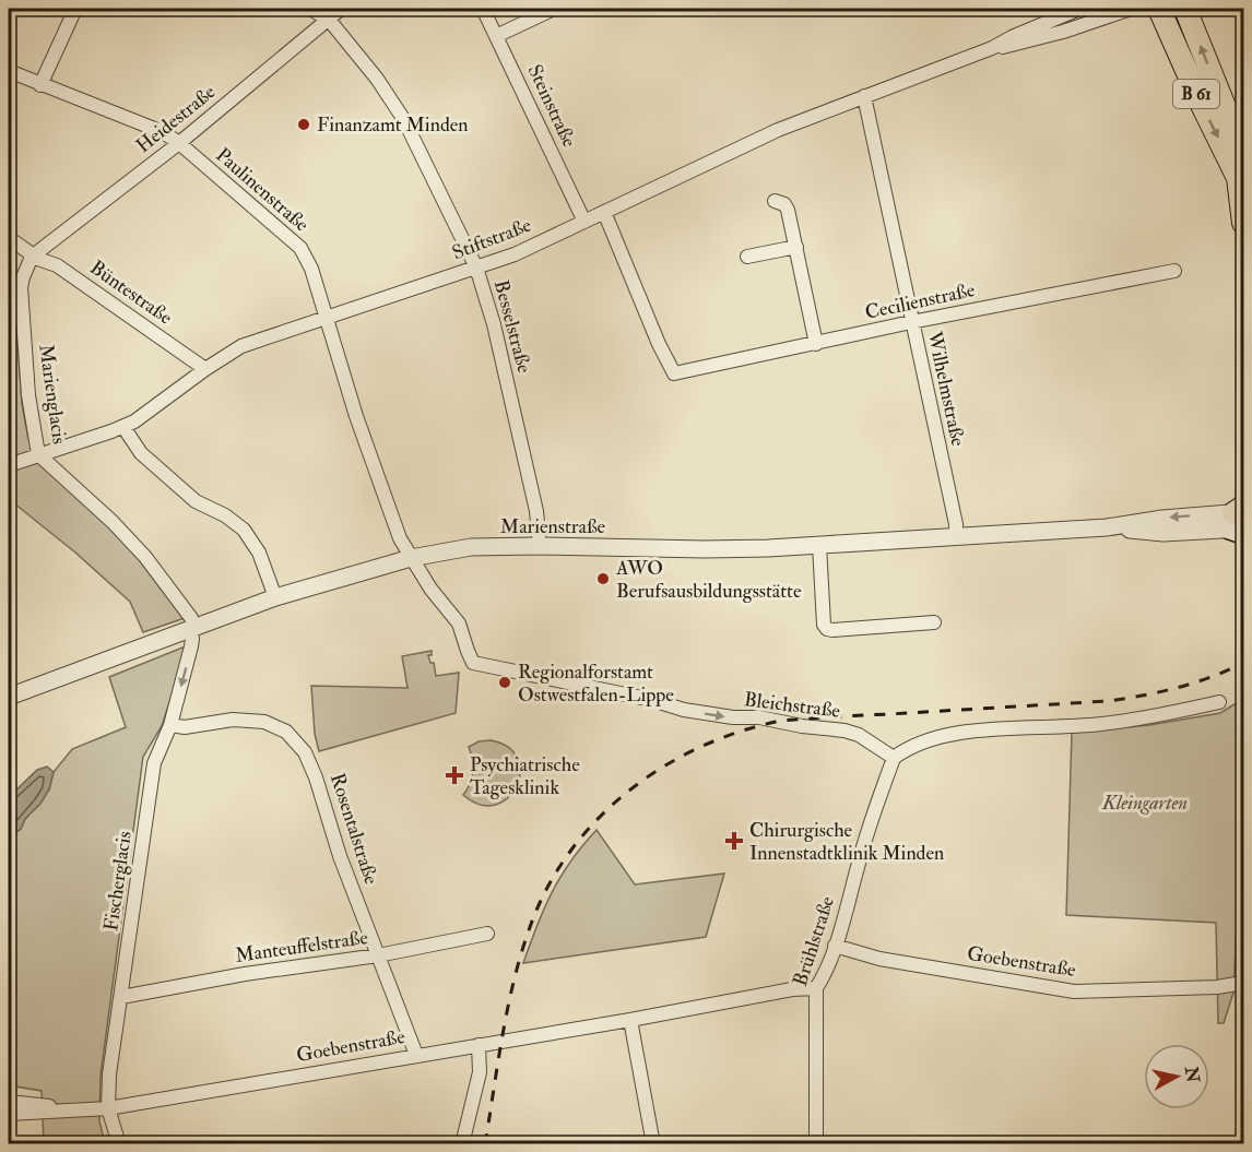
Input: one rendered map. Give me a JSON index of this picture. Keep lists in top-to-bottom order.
{
  "streets": {
    "main road": ["B 61"],
    "street": [
      "Steinstraße",
      "Heidestraße",
      "Paulinenstraße",
      "Stiftstraße",
      "Büntestraße",
      "Cecilienstraße",
      "Besselstraße",
      "Wilhelmstraße",
      "Marienglacis",
      "Marienstraße",
      "Bleichstraße",
      "Rosentalstraße",
      "Fischerglacis",
      "Brühlstraße",
      "Manteuffelstraße",
      "Goebenstraße"
    ]
  },
  "crossings": [
    ["Steinstraße", "Stiftstraße"],
    ["Heidestraße", "Paulinenstraße"],
    ["Heidestraße", "Büntestraße"],
    ["Heidestraße", "Besselstraße"],
    ["Heidestraße", "Marienglacis"],
    ["Paulinenstraße", "Stiftstraße"],
    ["Paulinenstraße", "Marienstraße"],
    ["Paulinenstraße", "Bleichstraße"],
    ["Stiftstraße", "Büntestraße"],
    ["Stiftstraße", "Cecilienstraße"],
    ["Stiftstraße", "Besselstraße"],
    ["Stiftstraße", "Wilhelmstraße"],
    ["Stiftstraße", "Marienglacis"],
    ["Büntestraße", "Marienglacis"],
    ["Cecilienstraße", "Wilhelmstraße"],
    ["Besselstraße", "Marienstraße"],
    ["Wilhelmstraße", "Marienstraße"],
    ["Marienglacis", "Marienstraße"],
    ["Marienglacis", "Fischerglacis"],
    ["Marienstraße", "Bleichstraße"],
    ["Marienstraße", "Fischerglacis"],
    ["Bleichstraße", "Brühlstraße"],
    ["Rosentalstraße", "Fischerglacis"],
    ["Rosentalstraße", "Manteuffelstraße"],
    ["Rosentalstraße", "Goebenstraße"],
    ["Fischerglacis", "Manteuffelstraße"],
    ["Fischerglacis", "Goebenstraße"],
    ["Brühlstraße", "Goebenstraße"]
  ],
  "one_way": ["Bleichstraße"],
  "parks": ["Kleingarten"],
  "places": {
    "other": ["Finanzamt Minden", "AWO Berufsausbildungsstätte", "Regionalforstamt Ostwestfalen-Lippe"],
    "health": ["Psychiatrische Tagesklinik", "Chirurgische Innenstadtklinik Minden"]
  },
  "north": "right"
}
